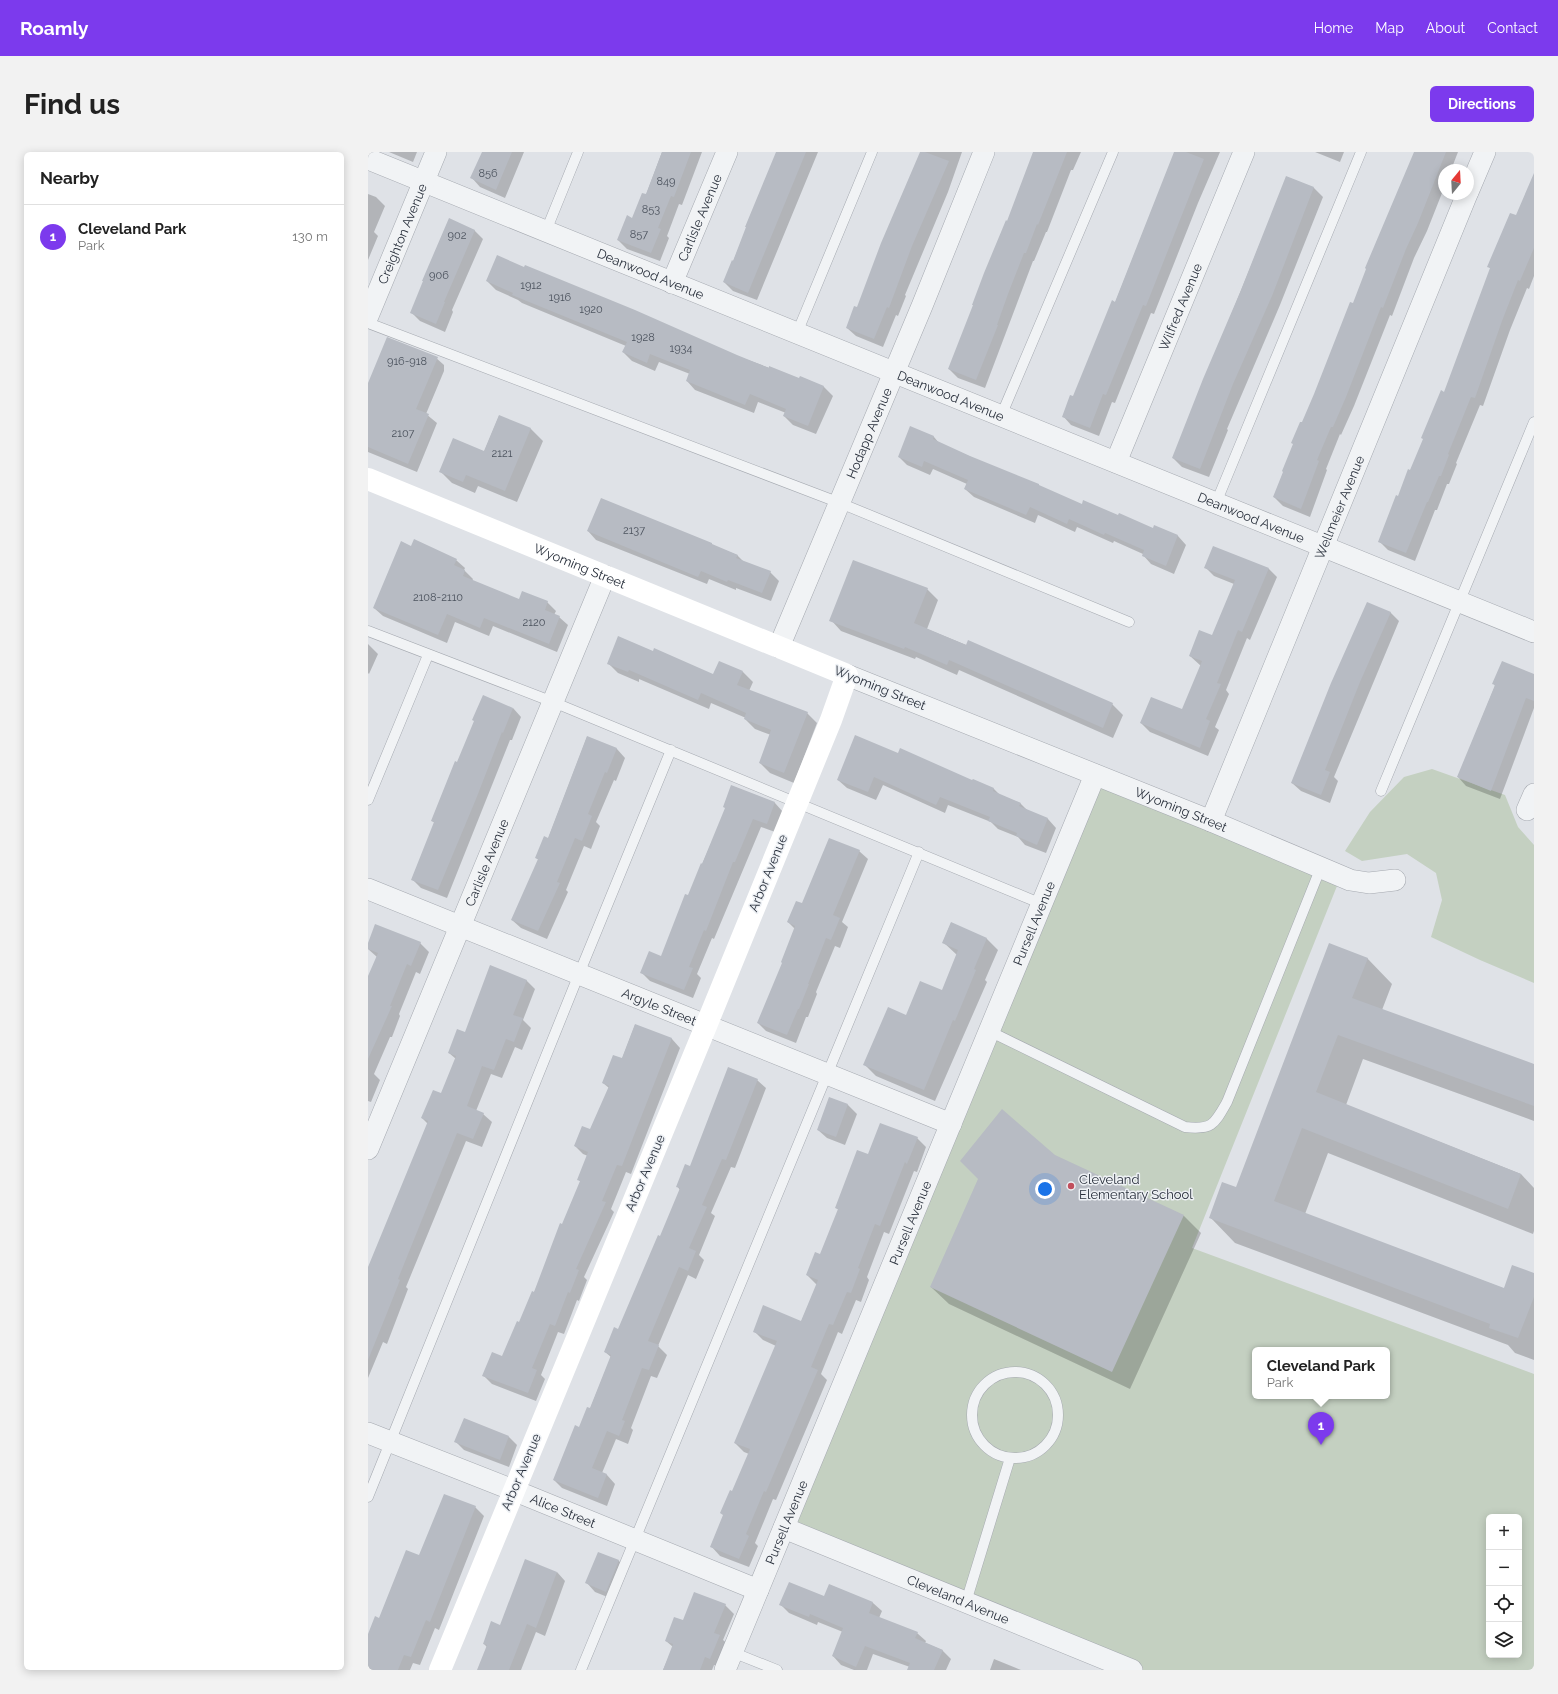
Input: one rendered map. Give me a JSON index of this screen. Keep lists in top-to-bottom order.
{
  "streets": {
    "street": [
      "Carlisle Avenue",
      "Creighton Avenue",
      "Deanwood Avenue",
      "Wilfred Avenue",
      "Hodapp Avenue",
      "Wellmeier Avenue",
      "Wyoming Street",
      "Arbor Avenue",
      "Pursell Avenue",
      "Argyle Street",
      "Alice Street",
      "Cleveland Avenue"
    ]
  },
  "crossings": [
    ["Carlisle Avenue", "Deanwood Avenue"],
    ["Carlisle Avenue", "Wyoming Street"],
    ["Carlisle Avenue", "Argyle Street"],
    ["Creighton Avenue", "Deanwood Avenue"],
    ["Deanwood Avenue", "Wilfred Avenue"],
    ["Deanwood Avenue", "Hodapp Avenue"],
    ["Deanwood Avenue", "Wellmeier Avenue"],
    ["Hodapp Avenue", "Wyoming Street"],
    ["Wellmeier Avenue", "Wyoming Street"],
    ["Wyoming Street", "Arbor Avenue"],
    ["Wyoming Street", "Pursell Avenue"],
    ["Arbor Avenue", "Argyle Street"],
    ["Arbor Avenue", "Alice Street"],
    ["Pursell Avenue", "Argyle Street"],
    ["Pursell Avenue", "Alice Street"],
    ["Pursell Avenue", "Cleveland Avenue"]
  ],
  "places": ["Cleveland Elementary School"],
  "house_numbers": [
    "856",
    "849",
    "853",
    "857",
    "902",
    "906",
    "1912",
    "1916",
    "1920",
    "1928",
    "1934",
    "916-918",
    "2107",
    "2121",
    "2137",
    "2108-2110",
    "2120"
  ],
  "north": "top",
  "page": {
    "header": "Roamly",
    "nav": [
      "Home",
      "Map",
      "About",
      "Contact"
    ],
    "buttons": "Directions",
    "title": "Find us",
    "heading": "Nearby",
    "list": [
      {
        "mark": "1",
        "name": "Cleveland Park",
        "note": "Park",
        "value": "130 m"
      }
    ],
    "popup": ["Cleveland Park", "Park"],
    "pins": "1",
    "map_buttons": ["+", "−"]
  }
}
